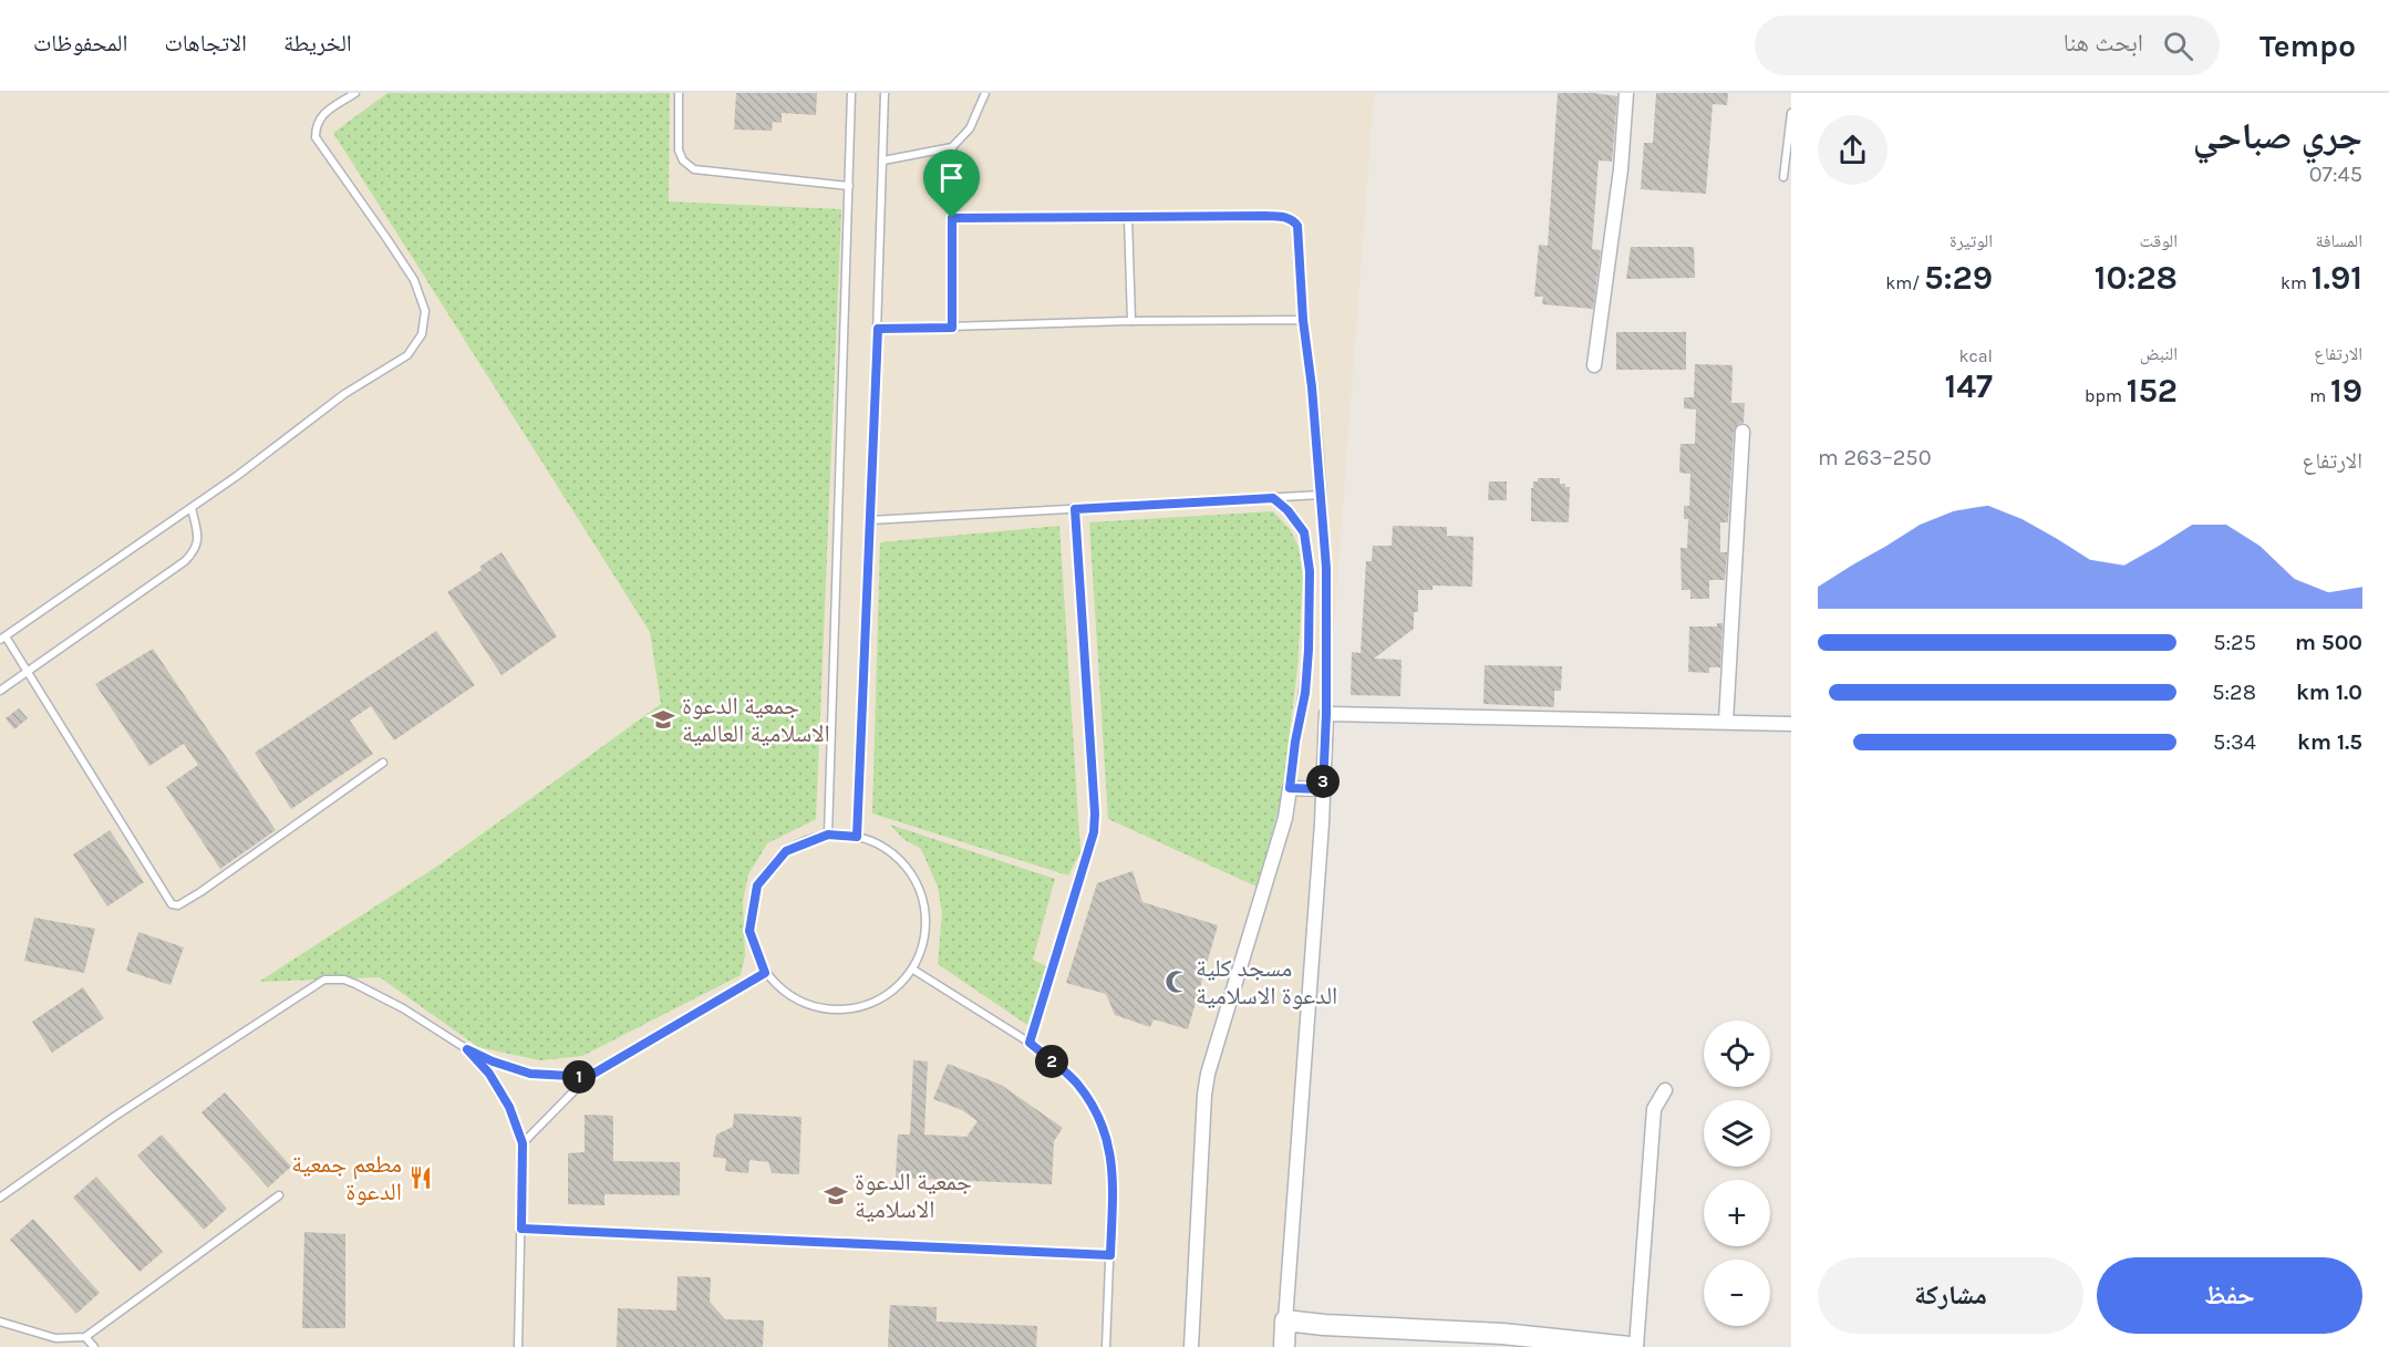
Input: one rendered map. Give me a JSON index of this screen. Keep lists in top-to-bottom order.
{
  "places": {
    "school or university": ["جمعية الدعوة الاسلامية العالمية", "جمعية الدعوة الاسلامية"],
    "mosque": ["مسجد كلية الدعوة الاسلامية"],
    "restaurant": ["مطعم جمعية الدعوة"]
  },
  "page": {
    "header": "Tempo",
    "search": "ابحث هنا",
    "nav": ["الخريطة", "الاتجاهات", "المحفوظات"],
    "heading": ["جري صباحي", "07:45"],
    "stats": [
      ["المسافة", "1.91 km"],
      ["الوقت", "10:28"],
      ["الوتيرة", "5:29 /km"],
      ["الارتفاع", "19 m"],
      ["النبض", "152 bpm"],
      ["kcal", "147"]
    ],
    "chart": ["الارتفاع", "250–263 m"],
    "list": [
      {
        "name": "500 m",
        "note": "5:25"
      },
      {
        "name": "1.0 km",
        "note": "5:28"
      },
      {
        "name": "1.5 km",
        "note": "5:34"
      }
    ],
    "pins": ["3", "2", "1"],
    "map_buttons": ["+", "−"],
    "buttons": ["حفظ", "مشاركة"]
  }
}
